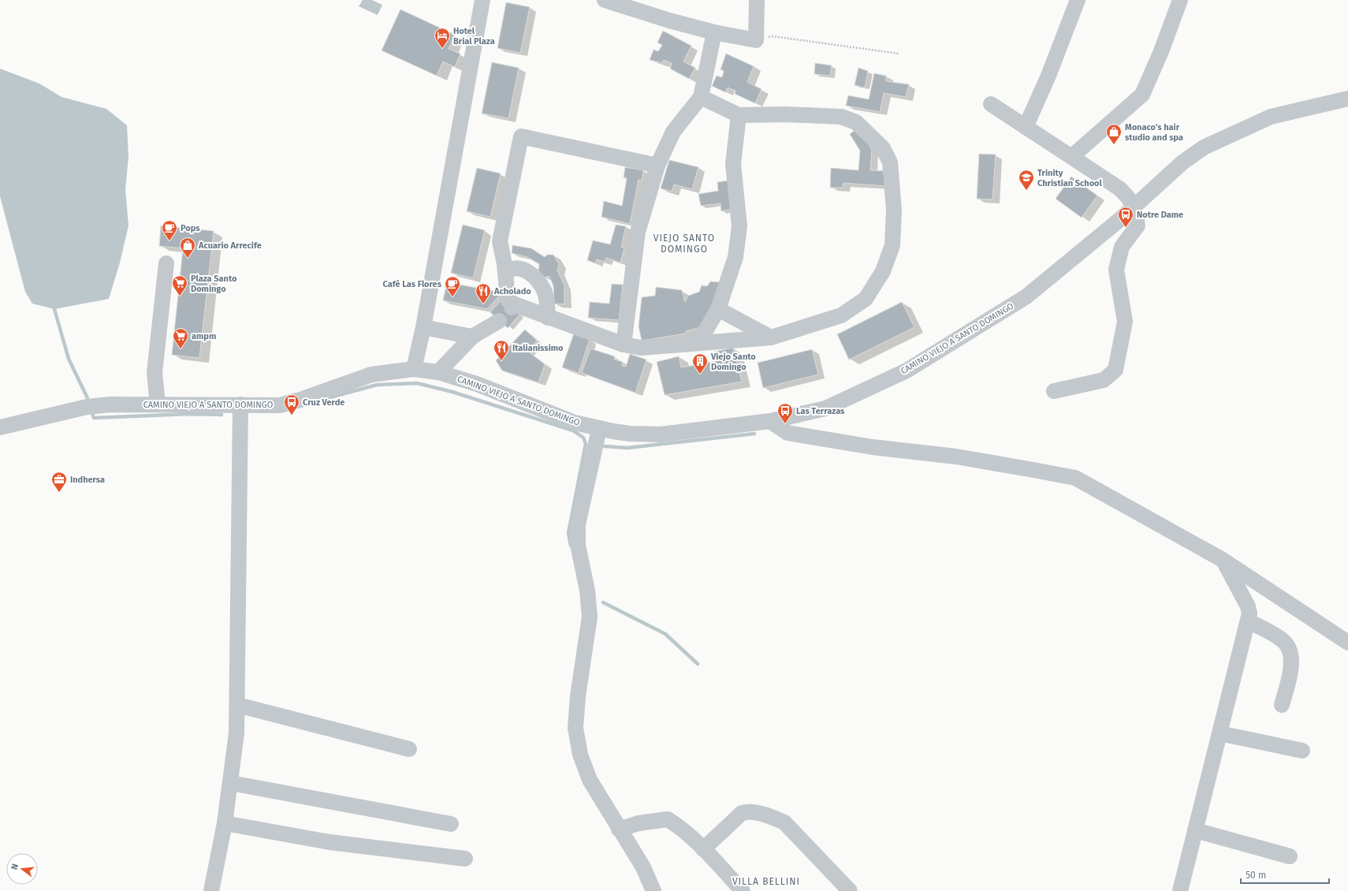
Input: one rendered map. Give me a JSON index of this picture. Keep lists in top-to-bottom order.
{
  "streets": {
    "street": ["CAMINO VIEJO A SANTO DOMINGO"]
  },
  "districts": ["VIEJO SANTO DOMINGO", "VILLA BELLINI"],
  "places": {
    "hotel": ["Hotel Brial Plaza"],
    "shop": ["Monaco's hair studio and spa", "Acuario Arrecife"],
    "school or university": ["Trinity Christian School"],
    "bus stop": ["Notre Dame", "Cruz Verde", "Las Terrazas"],
    "cafe": ["Pops", "Café Las Flores"],
    "supermarket": ["Plaza Santo Domingo", "ampm"],
    "restaurant": ["Acholado", "Italianissimo"],
    "building": ["Viejo Santo Domingo"],
    "office": ["Indhersa"]
  },
  "scale_bar": "50 m",
  "north": "left"
}
